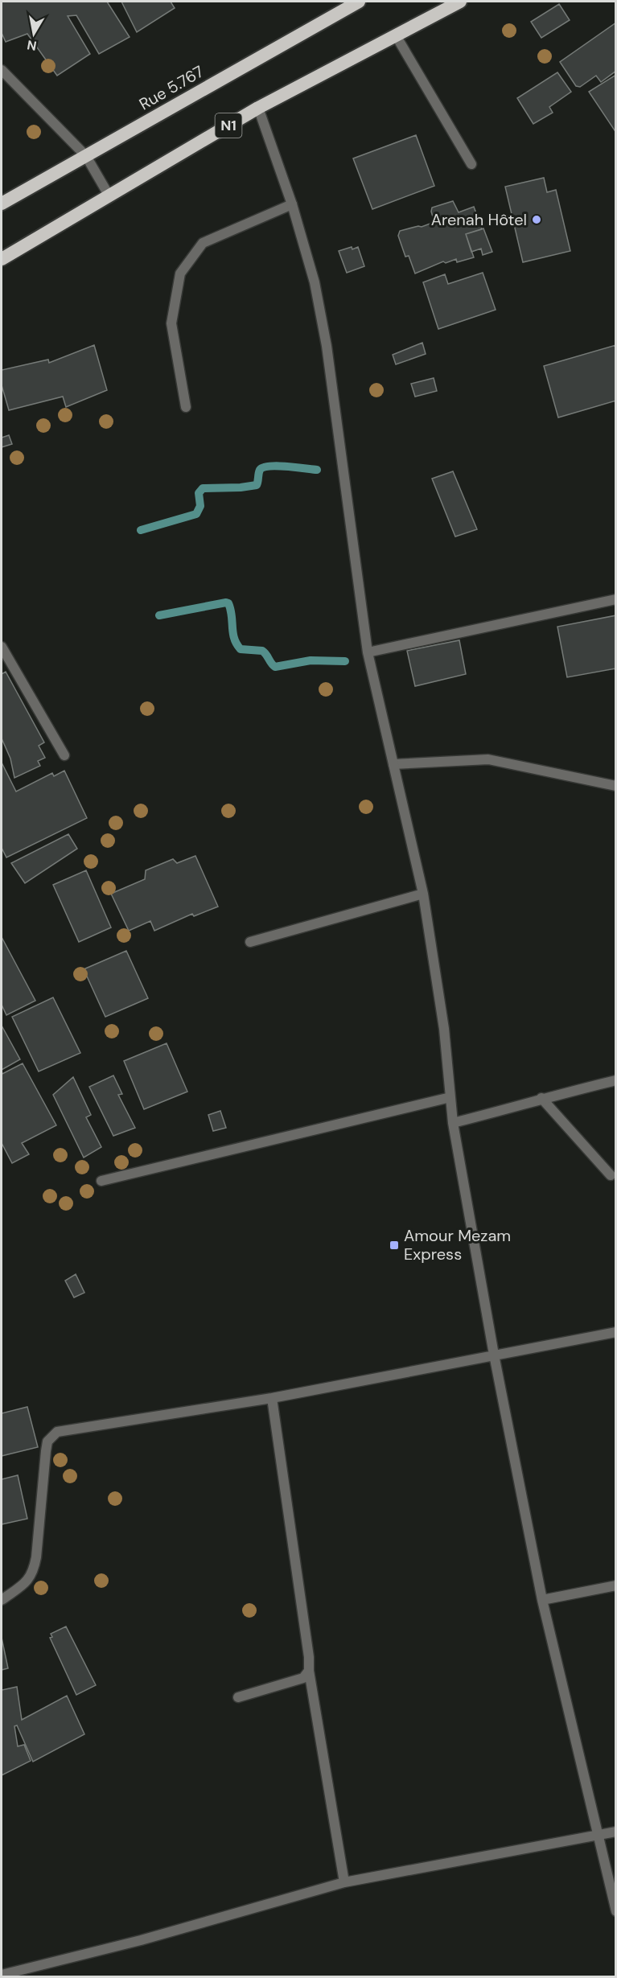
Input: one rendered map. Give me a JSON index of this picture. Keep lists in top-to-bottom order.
{
  "streets": {
    "highway": ["Rue 5.767", "N1"]
  },
  "places": {
    "other": ["Arenah Hôtel"],
    "transit": ["Amour Mezam Express"]
  },
  "north": "bottom"
}
